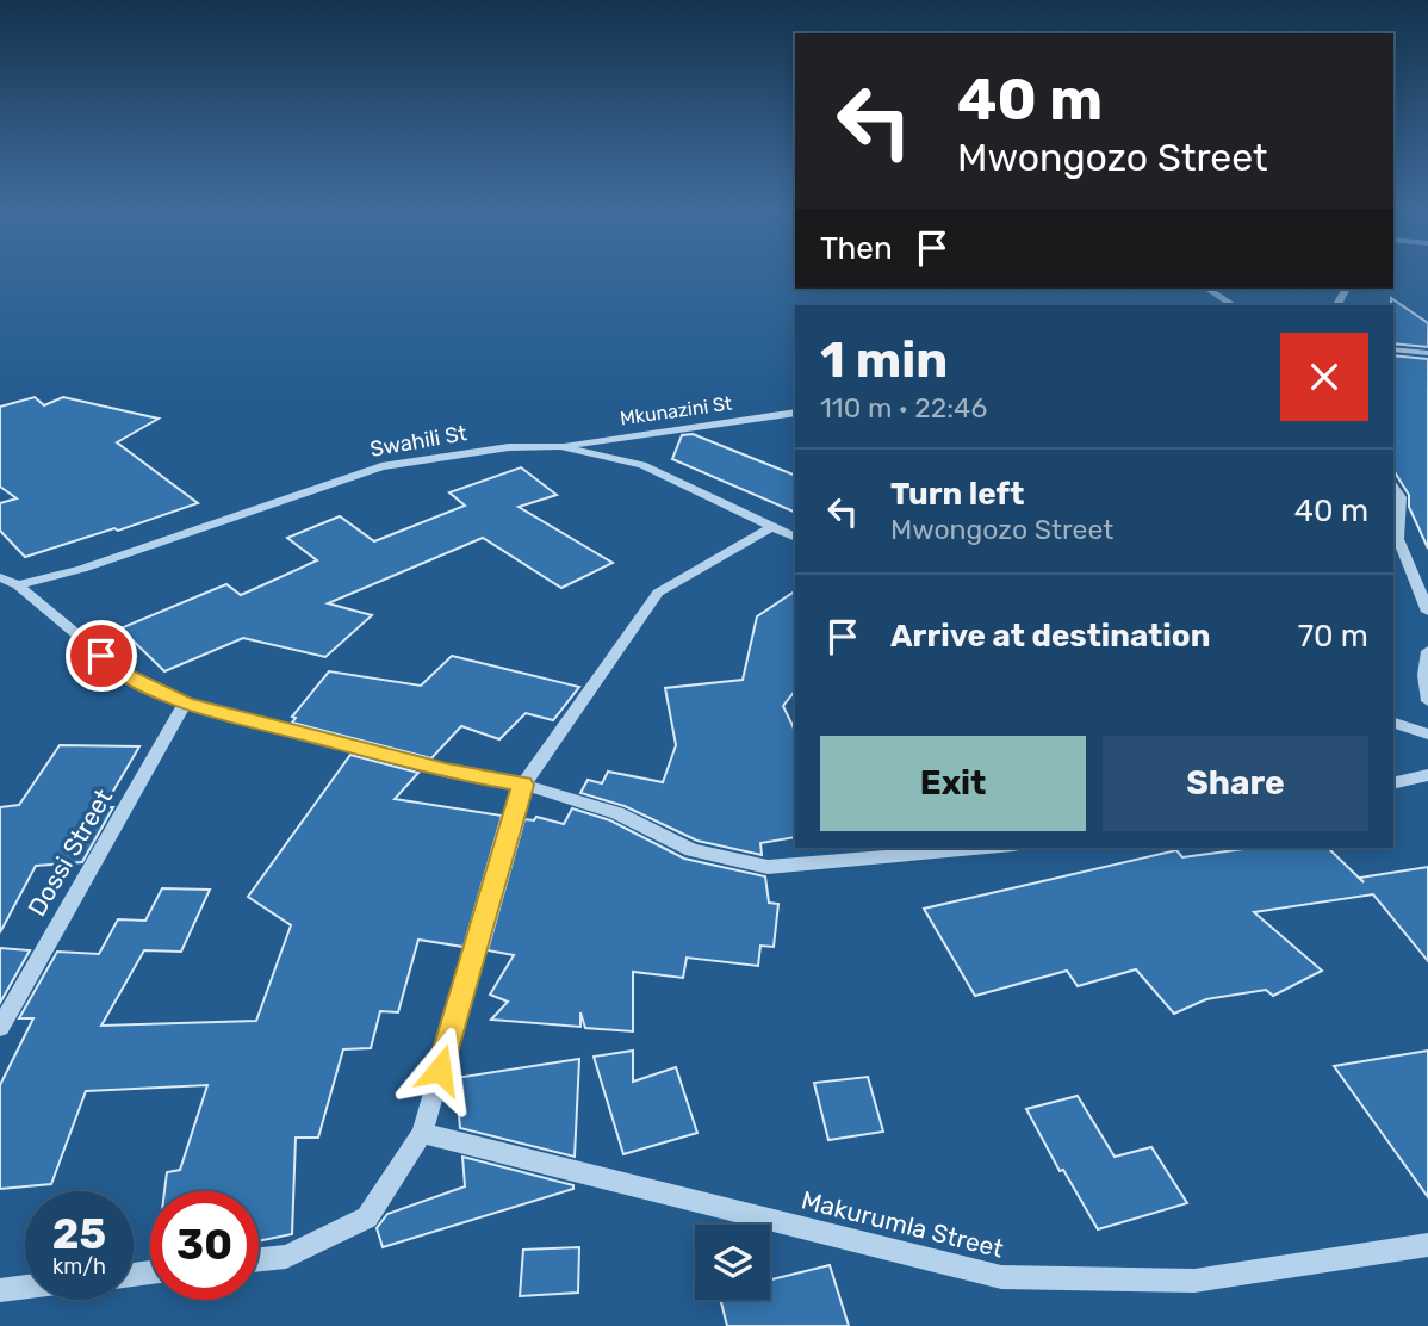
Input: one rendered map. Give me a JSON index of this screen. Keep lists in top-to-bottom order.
{
  "streets": {
    "street": [
      "Mkunazini St",
      "Swahili St",
      "Dossi Street",
      "Makurumla Street"
    ]
  },
  "crossings": [
    ["Mkunazini St", "Swahili St"]
  ],
  "page": {
    "turn": ["40 m", "Mwongozo Street"],
    "then": "Then",
    "heading": ["1 min", "110 m · 22:46"],
    "list": [
      {
        "name": "Turn left",
        "note": "Mwongozo Street",
        "value": "40 m"
      },
      {
        "name": "Arrive at destination",
        "value": "70 m"
      }
    ],
    "buttons": ["Exit", "Share"],
    "speed": "25 km/h",
    "limit": "30"
  }
}
